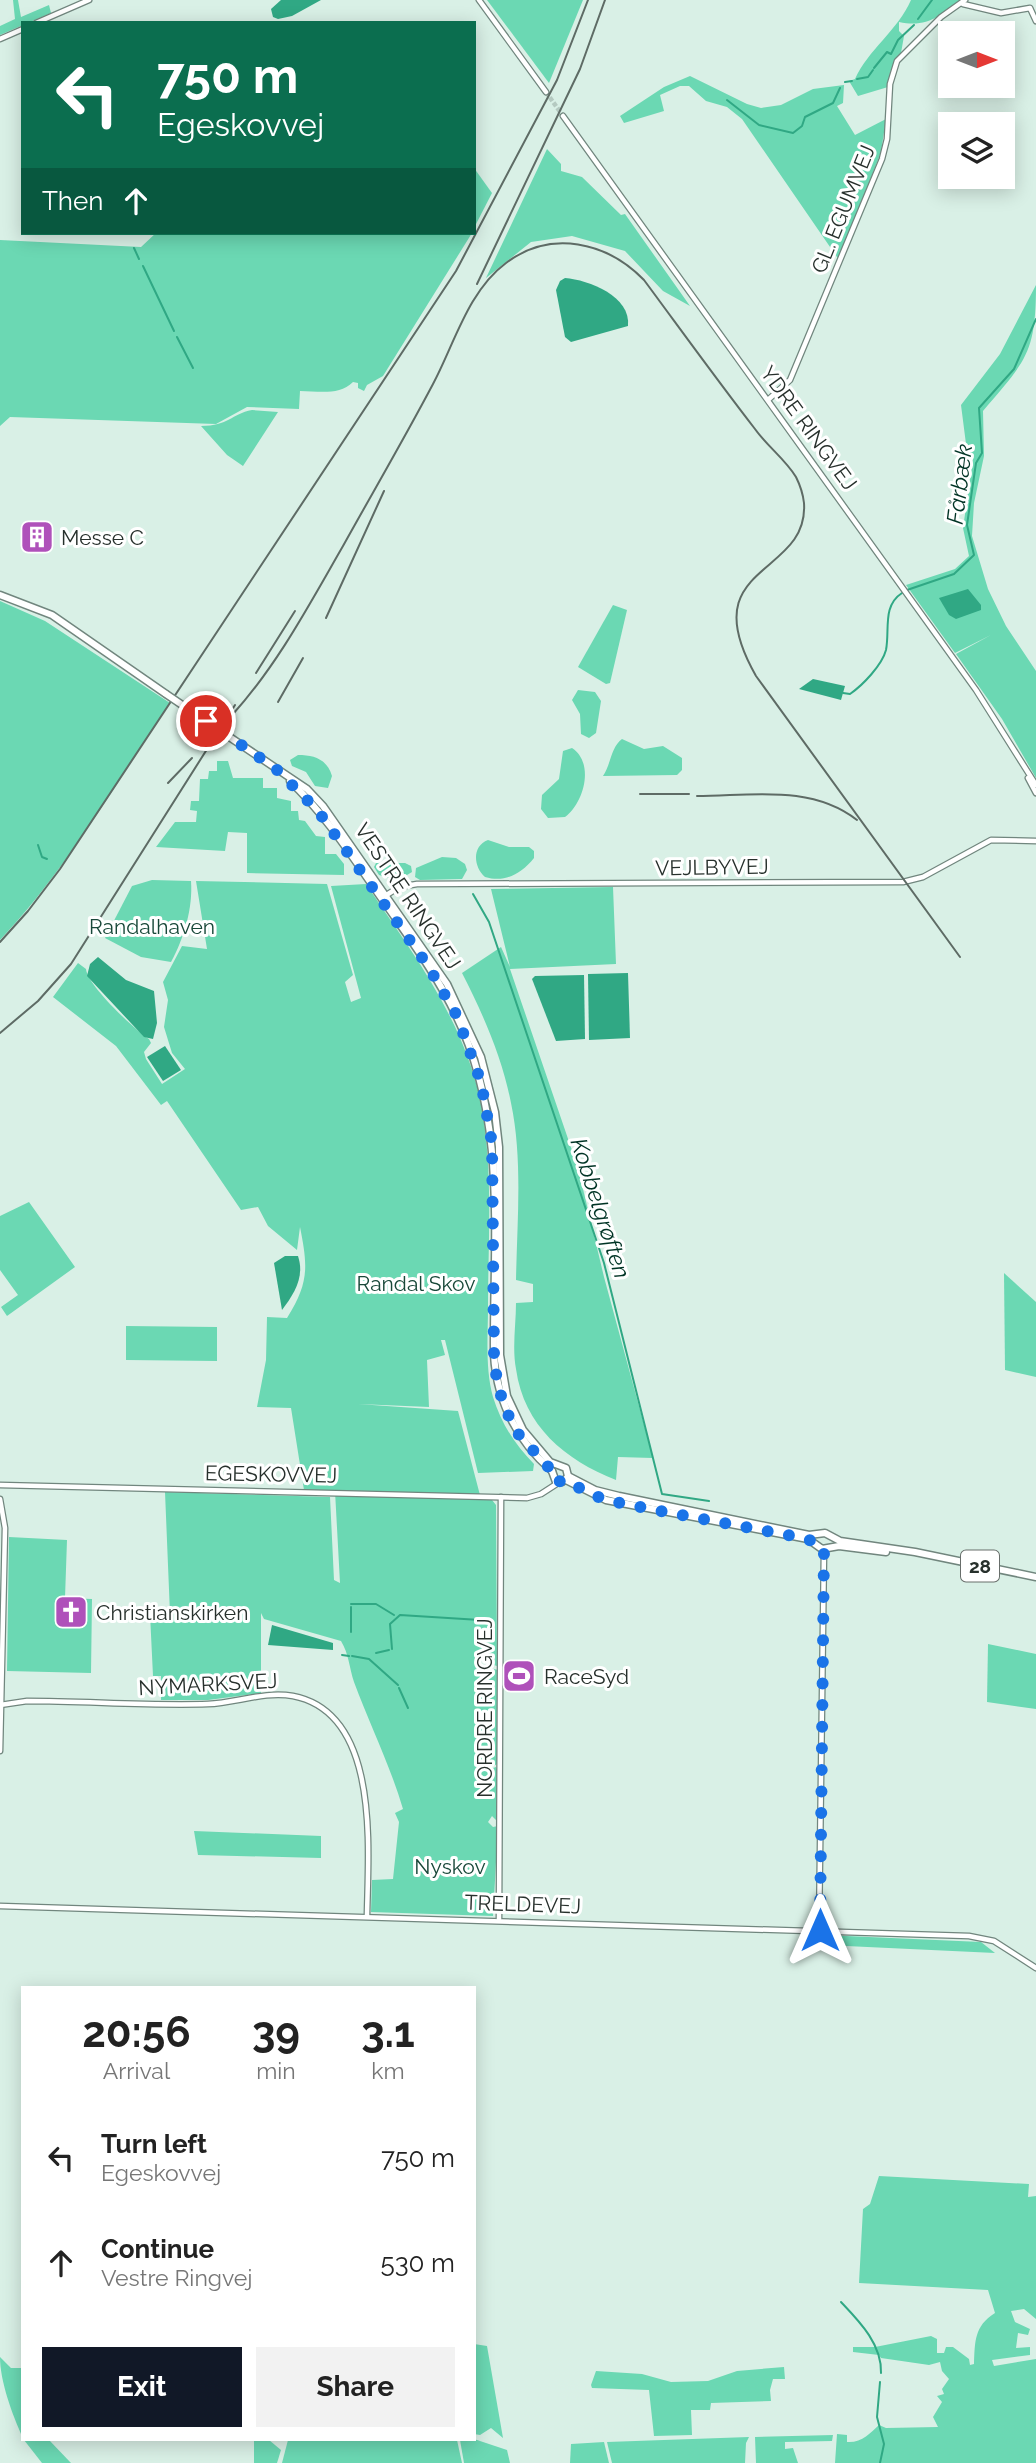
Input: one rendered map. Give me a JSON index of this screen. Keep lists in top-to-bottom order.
{
  "streets": {
    "main road": ["VESTRE RINGVEJ", "28"],
    "street": [
      "GL. EGUMVEJ",
      "YDRE RINGVEJ",
      "VEJLBYVEJ",
      "EGESKOVVEJ",
      "NYMARKSVEJ",
      "NORDRE RINGVEJ",
      "TRELDEVEJ"
    ]
  },
  "crossings": [
    ["GL. EGUMVEJ", "YDRE RINGVEJ"],
    ["VEJLBYVEJ", "VESTRE RINGVEJ"],
    ["VESTRE RINGVEJ", "EGESKOVVEJ"],
    ["VESTRE RINGVEJ", "28"],
    ["EGESKOVVEJ", "28"],
    ["EGESKOVVEJ", "NORDRE RINGVEJ"],
    ["NYMARKSVEJ", "TRELDEVEJ"],
    ["NORDRE RINGVEJ", "TRELDEVEJ"]
  ],
  "water": ["Fårbæk", "Kobbelgrøften"],
  "parks": ["Randalhaven", "Randal Skov", "Nyskov"],
  "places": {
    "building": ["Messe C"],
    "church": ["Christianskirken"],
    "sports": ["RaceSyd"]
  },
  "north": "right",
  "page": {
    "turn": ["750 m", "Egeskovvej"],
    "then": "Then",
    "eta": [
      "20:56",
      "Arrival",
      "39",
      "min",
      "3.1",
      "km"
    ],
    "list": [
      {
        "name": "Turn left",
        "note": "Egeskovvej",
        "value": "750 m"
      },
      {
        "name": "Continue",
        "note": "Vestre Ringvej",
        "value": "530 m"
      }
    ],
    "buttons": ["Exit", "Share"]
  }
}
